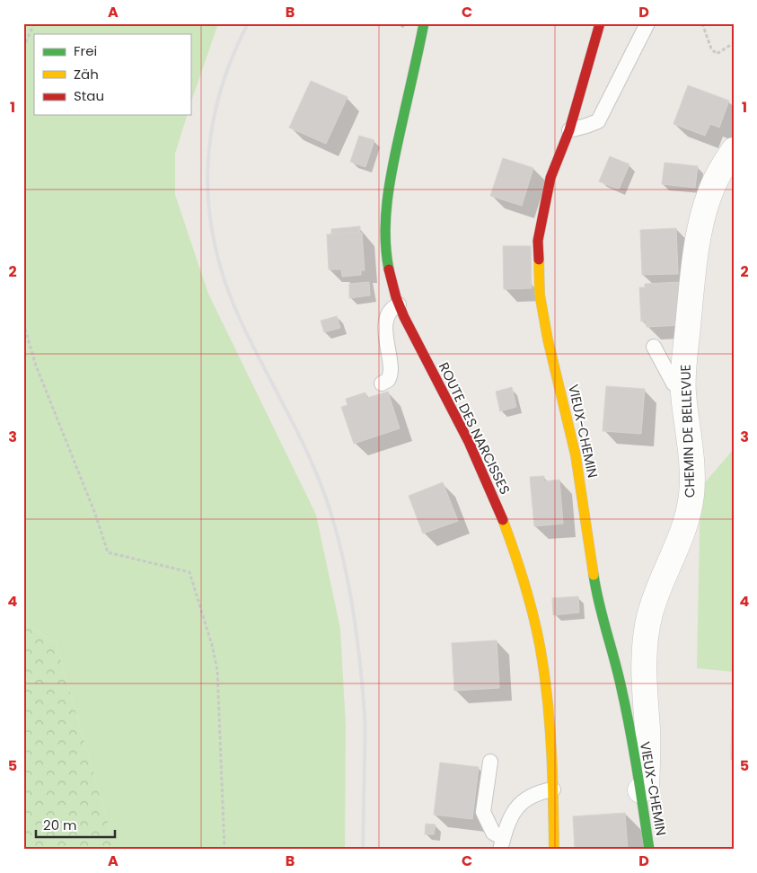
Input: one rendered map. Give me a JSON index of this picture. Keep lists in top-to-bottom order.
{
  "streets": {
    "street": ["ROUTE DES NARCISSES", "VIEUX-CHEMIN", "CHEMIN DE BELLEVUE"]
  },
  "crossings": [
    ["VIEUX-CHEMIN", "CHEMIN DE BELLEVUE"]
  ],
  "legend": ["Frei", "Zäh", "Stau"],
  "scale_bar": "20 m",
  "grid": {
    "columns": [
      "A",
      "B",
      "C",
      "D"
    ],
    "rows": [
      "1",
      "2",
      "3",
      "4",
      "5"
    ]
  }
}
